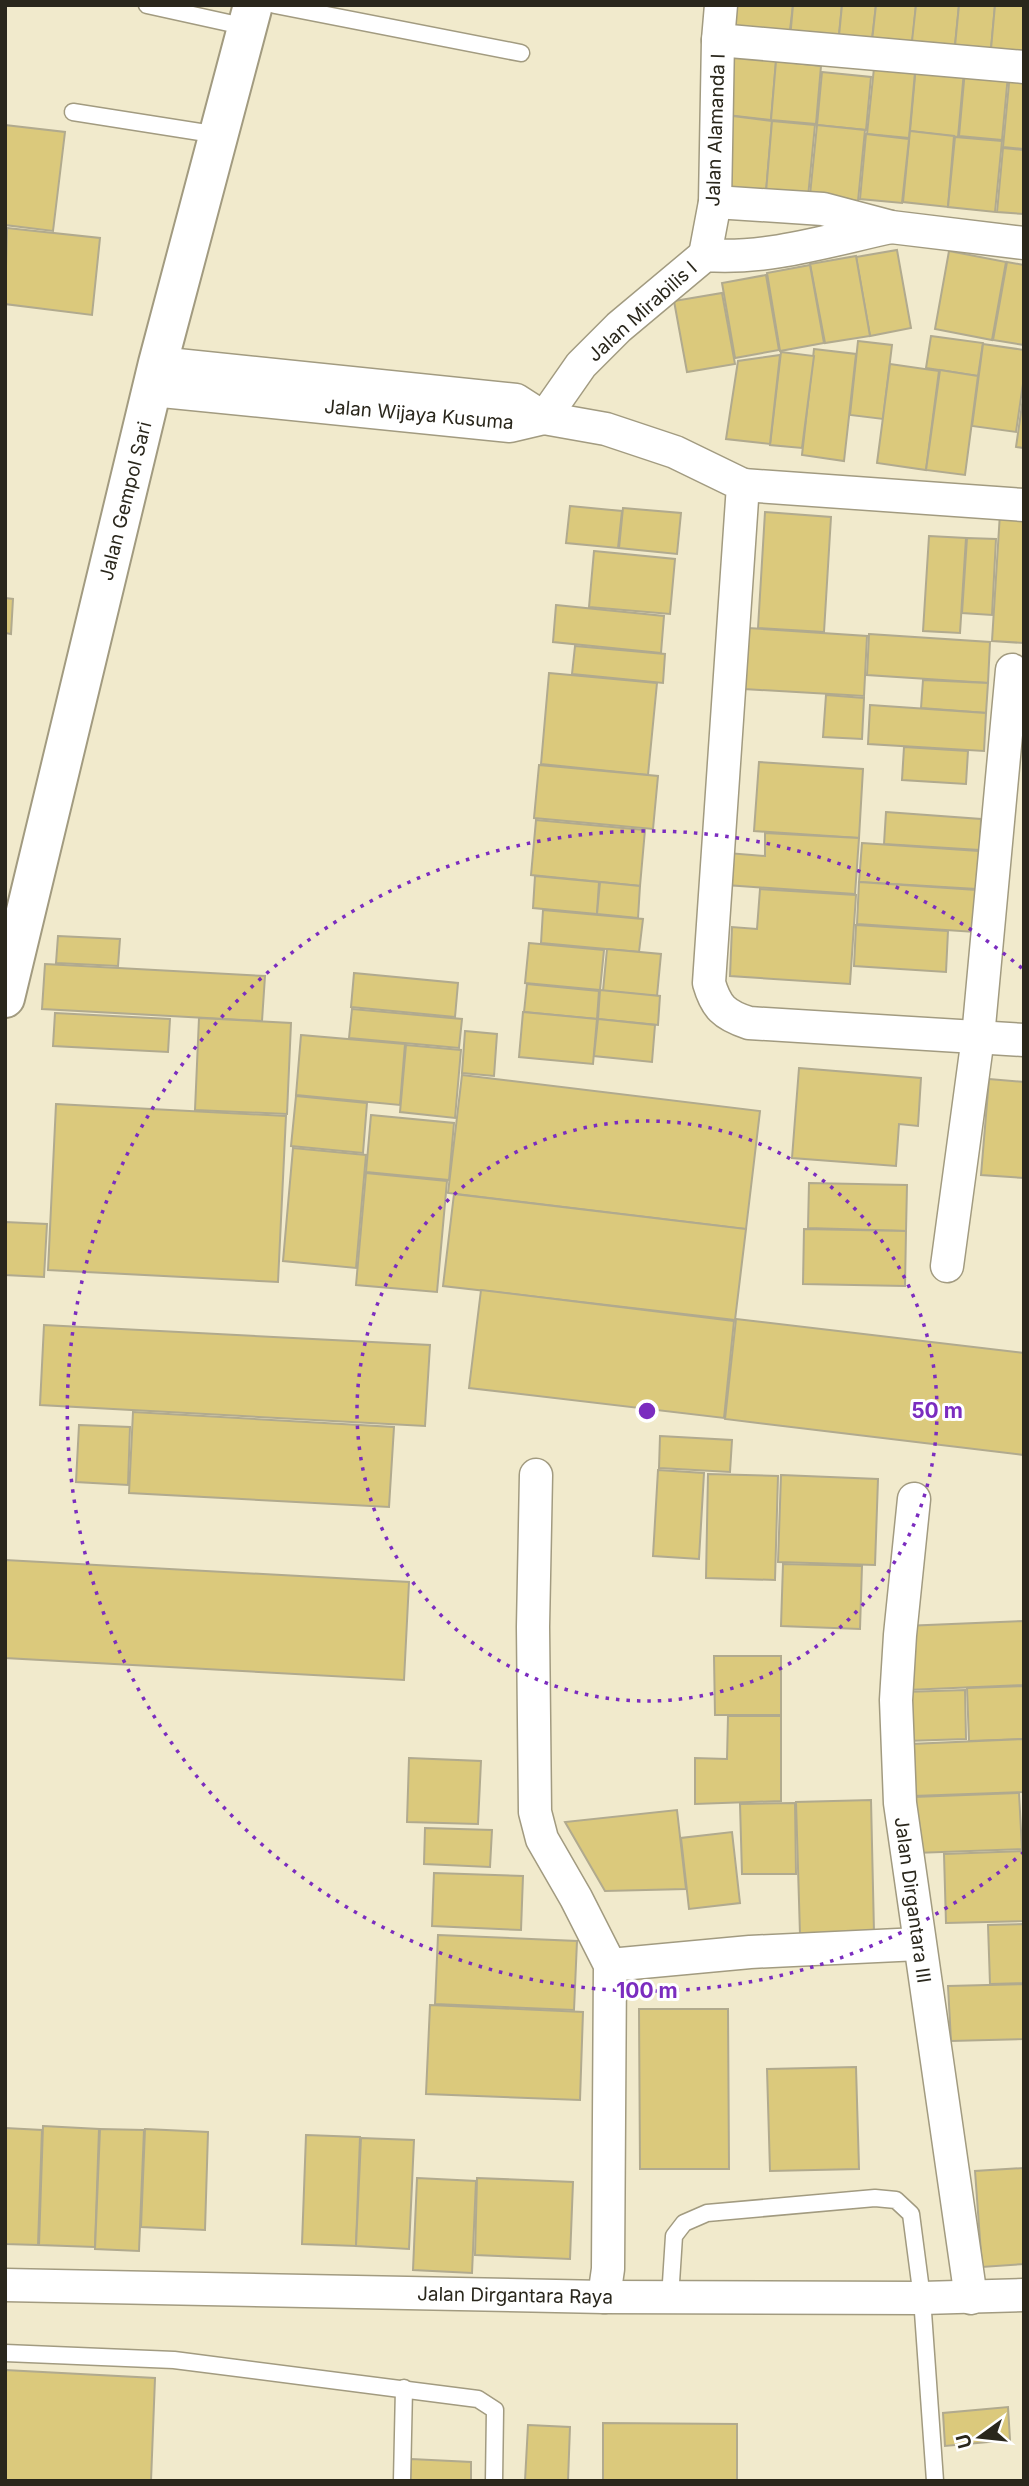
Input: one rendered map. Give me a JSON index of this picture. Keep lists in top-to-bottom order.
{
  "streets": {
    "street": [
      "Jalan Alamanda I",
      "Jalan Mirabilis I",
      "Jalan Wijaya Kusuma",
      "Jalan Gempol Sari",
      "Jalan Dirgantara III",
      "Jalan Dirgantara Raya"
    ]
  },
  "crossings": [
    ["Jalan Alamanda I", "Jalan Mirabilis I"],
    ["Jalan Mirabilis I", "Jalan Wijaya Kusuma"],
    ["Jalan Wijaya Kusuma", "Jalan Gempol Sari"],
    ["Jalan Dirgantara III", "Jalan Dirgantara Raya"]
  ],
  "north": "left",
  "rings": ["50 m", "100 m"]
}
